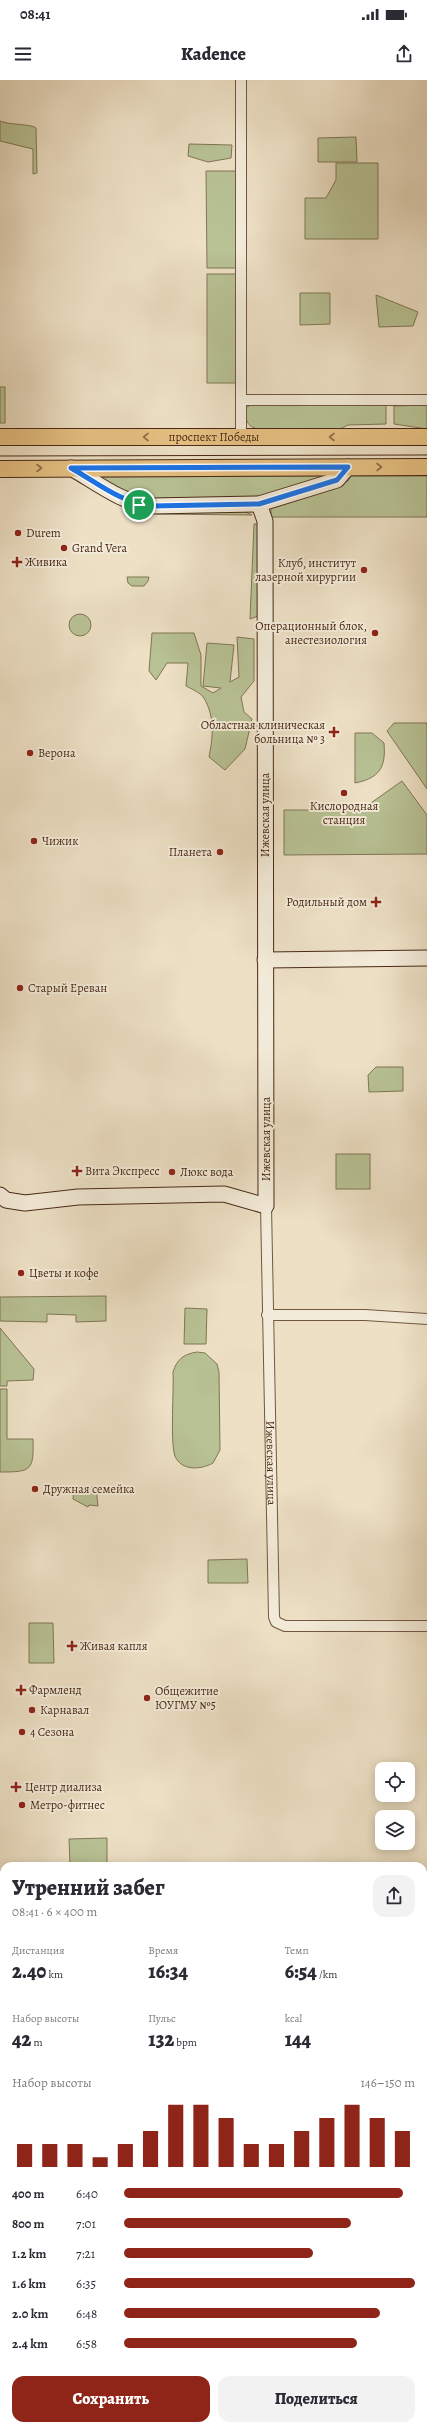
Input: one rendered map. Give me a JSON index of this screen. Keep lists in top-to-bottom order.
{
  "streets": {
    "main road": ["проспект Победы"],
    "street": ["Ижевская улица"]
  },
  "places": {
    "other": [
      "Durem",
      "Grand Vera",
      "Клуб, институт лазерной хирургии",
      "Операционный блок, анестезиология",
      "Верона",
      "Кислородная станция",
      "Чижик",
      "Планета",
      "Старый Ереван",
      "Люкс вода",
      "Цветы и кофе",
      "Дружная семейка",
      "Общежитие ЮУГМУ №5",
      "Карнавал",
      "4 Сезона",
      "Метро-фитнес"
    ],
    "health": [
      "Живика",
      "Областная клиническая больница № 3",
      "Родильный дом",
      "Вита Экспресс",
      "Живая капля",
      "Фармленд",
      "Центр диализа"
    ]
  },
  "page": {
    "status": "08:41",
    "header": "Kadence",
    "heading": ["Утренний забег", "08:41 · 6 × 400 m"],
    "stats": [
      ["Дистанция", "2.40 km"],
      ["Время", "16:34"],
      ["Темп", "6:54 /km"],
      ["Набор высоты", "42 m"],
      ["Пульс", "132 bpm"],
      ["kcal", "144"]
    ],
    "chart": ["Набор высоты", "146–150 m"],
    "list": [
      {
        "name": "400 m",
        "note": "6:40"
      },
      {
        "name": "800 m",
        "note": "7:01"
      },
      {
        "name": "1.2 km",
        "note": "7:21"
      },
      {
        "name": "1.6 km",
        "note": "6:35"
      },
      {
        "name": "2.0 km",
        "note": "6:48"
      },
      {
        "name": "2.4 km",
        "note": "6:58"
      }
    ],
    "buttons": ["Сохранить", "Поделиться"]
  }
}
